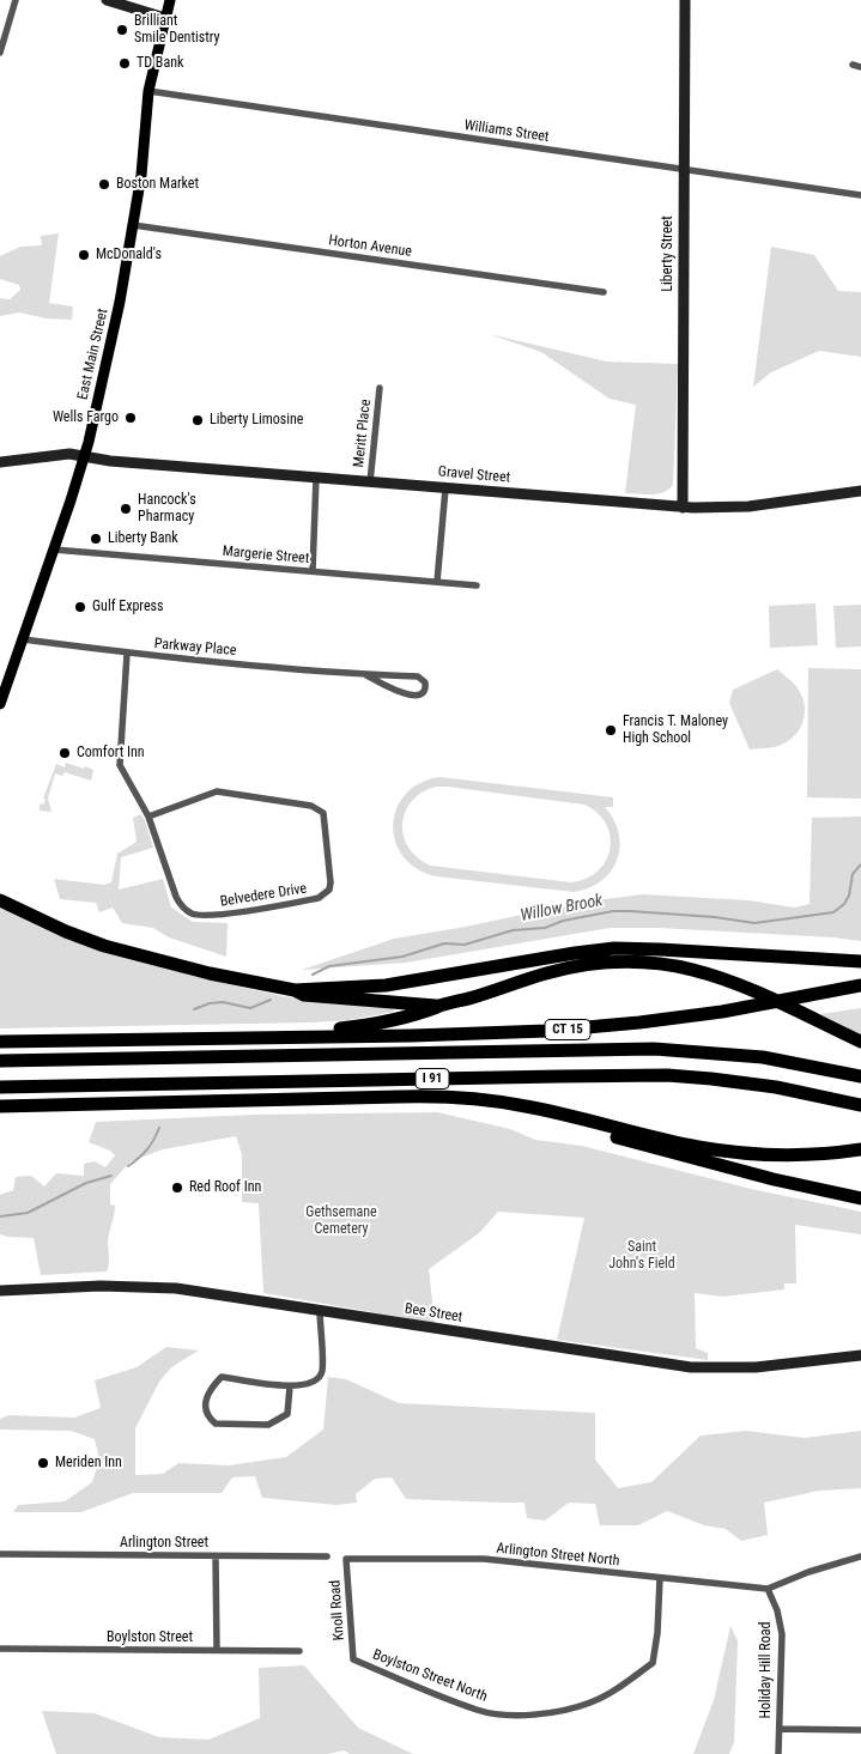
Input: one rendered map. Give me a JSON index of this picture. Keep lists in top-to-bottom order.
{
  "streets": {
    "highway": ["CT 15", "I 91"],
    "main road": [
      "Liberty Street",
      "East Main Street",
      "Gravel Street",
      "Bee Street"
    ],
    "street": [
      "Williams Street",
      "Horton Avenue",
      "Meritt Place",
      "Margerie Street",
      "Parkway Place",
      "Belvedere Drive",
      "Arlington Street",
      "Arlington Street North",
      "Knoll Road",
      "Boylston Street",
      "Holiday Hill Road",
      "Boylston Street North"
    ]
  },
  "crossings": [
    ["Williams Street", "Liberty Street"],
    ["Williams Street", "East Main Street"],
    ["Horton Avenue", "East Main Street"],
    ["Liberty Street", "Gravel Street"],
    ["East Main Street", "Gravel Street"],
    ["East Main Street", "Margerie Street"],
    ["East Main Street", "Parkway Place"],
    ["Meritt Place", "Gravel Street"],
    ["Parkway Place", "Belvedere Drive"],
    ["Arlington Street North", "Knoll Road"],
    ["Arlington Street North", "Holiday Hill Road"],
    ["Arlington Street North", "Boylston Street North"],
    ["Knoll Road", "Boylston Street North"]
  ],
  "water": ["Willow Brook"],
  "parks": ["Gethsemane Cemetery", "Saint John's Field"],
  "places": [
    "Brilliant Smile Dentistry",
    "TD Bank",
    "Boston Market",
    "McDonald's",
    "Wells Fargo",
    "Liberty Limosine",
    "Hancock's Pharmacy",
    "Liberty Bank",
    "Gulf Express",
    "Francis T. Maloney High School",
    "Comfort Inn",
    "Red Roof Inn",
    "Meriden Inn"
  ]
}
